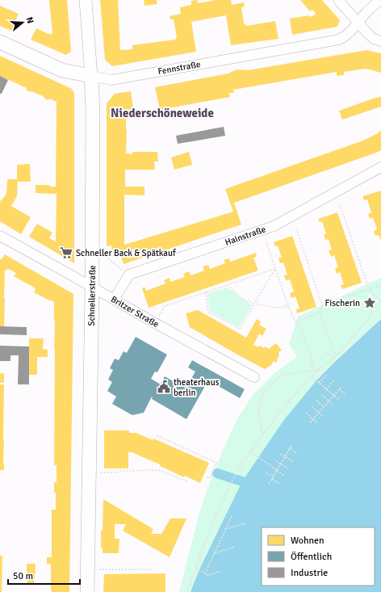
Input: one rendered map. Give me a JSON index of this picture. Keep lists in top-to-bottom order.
{
  "streets": {
    "main road": ["Fennstraße", "Schnellerstraße"],
    "street": ["Hainstraße", "Britzer Straße"]
  },
  "crossings": [
    ["Fennstraße", "Schnellerstraße"],
    ["Schnellerstraße", "Britzer Straße"]
  ],
  "districts": ["Niederschöneweide"],
  "places": {
    "supermarket": ["Schneller Back & Spätkauf"],
    "place": ["Fischerin"],
    "public building": ["theaterhaus berlin"]
  },
  "legend": ["Wohnen", "Öffentlich", "Industrie"],
  "scale_bar": "50 m",
  "north": "right"
}
